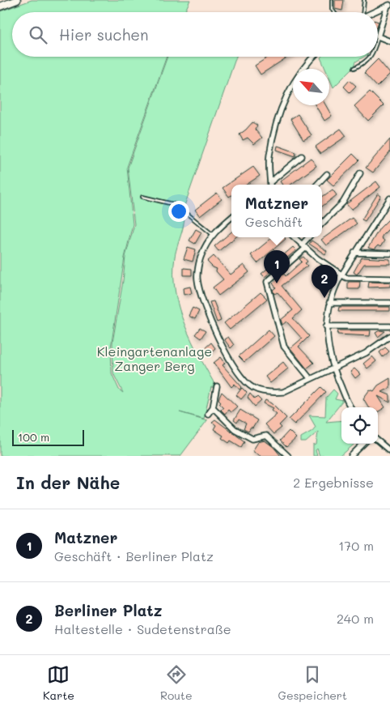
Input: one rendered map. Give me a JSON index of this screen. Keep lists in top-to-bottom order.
{
  "parks": ["Kleingartenanlage Zanger Berg"],
  "scale_bar": "100 m",
  "north": "top left",
  "page": {
    "search": "Hier suchen",
    "popup": ["Matzner", "Geschäft"],
    "pins": ["1", "2"],
    "scale": "100 m",
    "heading": ["In der Nähe", "2 Ergebnisse"],
    "list": [
      {
        "mark": "1",
        "name": "Matzner",
        "note": "Geschäft · Berliner Platz",
        "value": "170 m"
      },
      {
        "mark": "2",
        "name": "Berliner Platz",
        "note": "Haltestelle · Sudetenstraße",
        "value": "240 m"
      }
    ],
    "nav": ["Karte", "Route", "Gespeichert"]
  }
}
